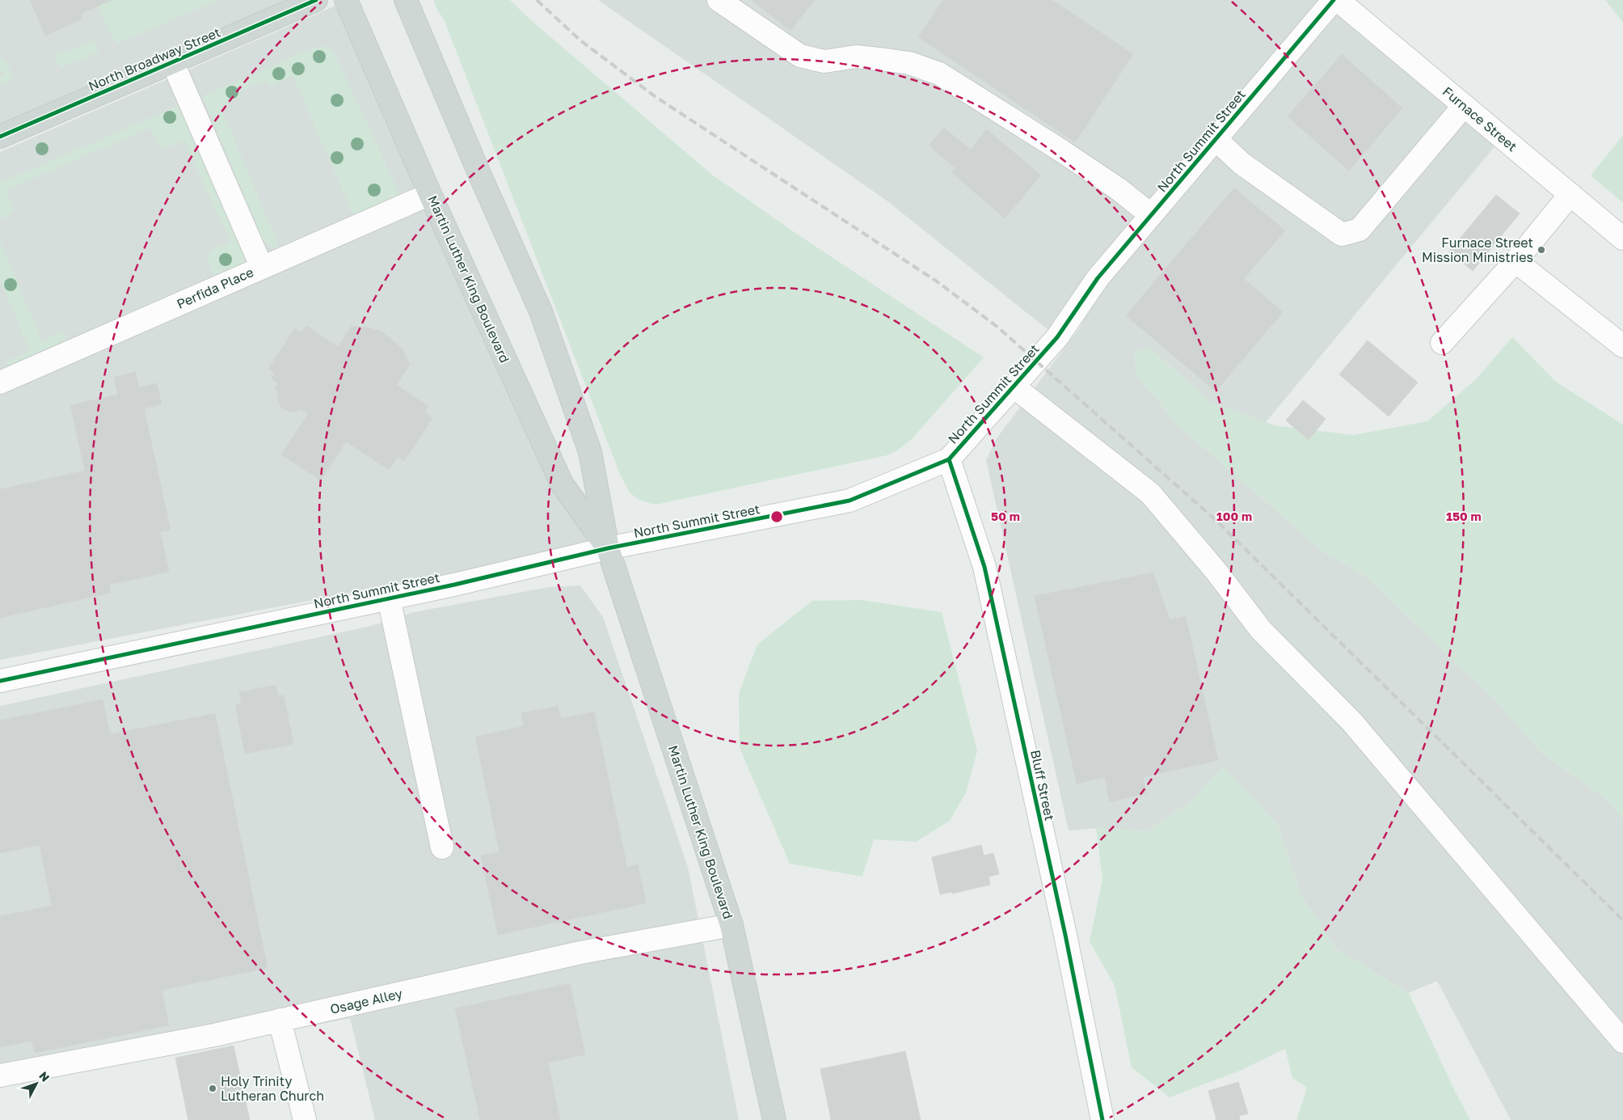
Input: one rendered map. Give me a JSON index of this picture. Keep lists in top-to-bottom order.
{
  "streets": {
    "main road": ["North Broadway Street", "Martin Luther King Boulevard"],
    "street": [
      "Furnace Street",
      "North Summit Street",
      "Perfida Place",
      "Bluff Street",
      "Osage Alley"
    ]
  },
  "crossings": [
    ["North Summit Street", "Martin Luther King Boulevard"],
    ["North Summit Street", "Bluff Street"],
    ["Martin Luther King Boulevard", "Perfida Place"],
    ["Martin Luther King Boulevard", "Osage Alley"]
  ],
  "places": ["Furnace Street Mission Ministries", "Holy Trinity Lutheran Church"],
  "north": "top right",
  "rings": ["50 m", "100 m", "150 m"]
}
